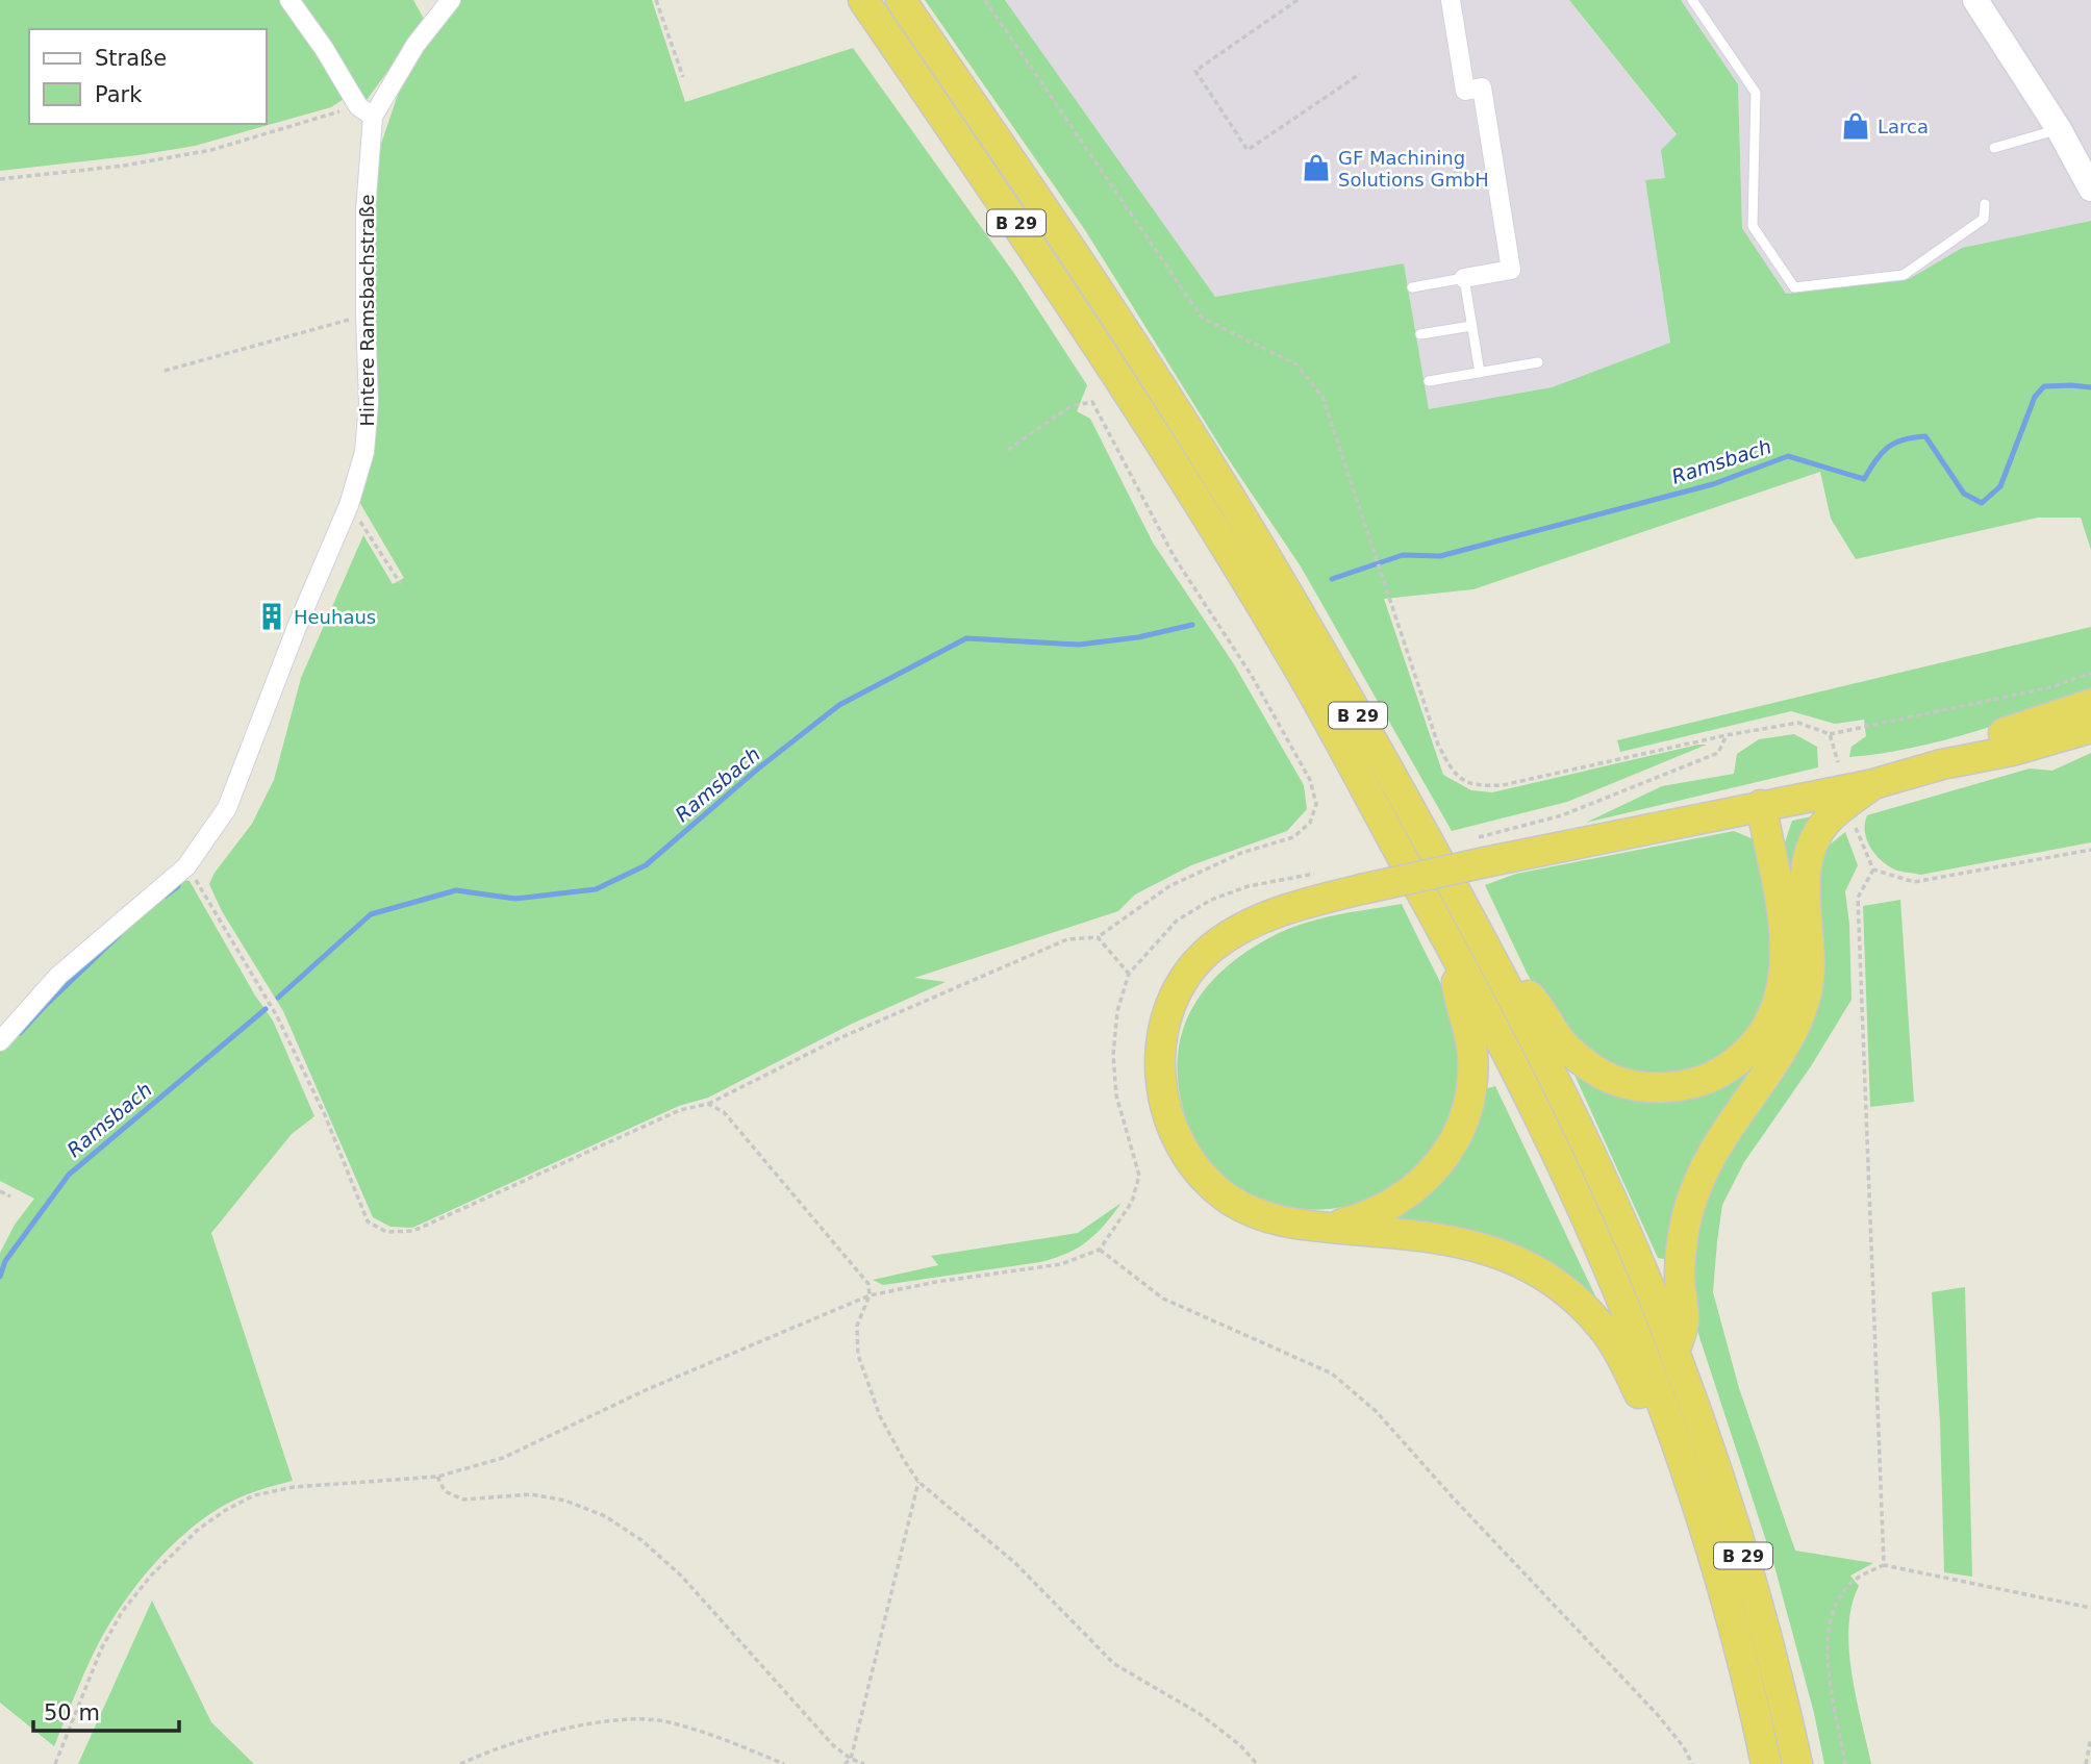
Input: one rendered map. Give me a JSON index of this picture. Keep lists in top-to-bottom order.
{
  "streets": {
    "highway": ["B 29"],
    "street": ["Hintere Ramsbachstraße"]
  },
  "water": ["Ramsbach"],
  "places": {
    "shop": ["Larca", "GF Machining Solutions GmbH"],
    "building": ["Heuhaus"]
  },
  "legend": ["Straße", "Park"],
  "scale_bar": "50 m"
}
